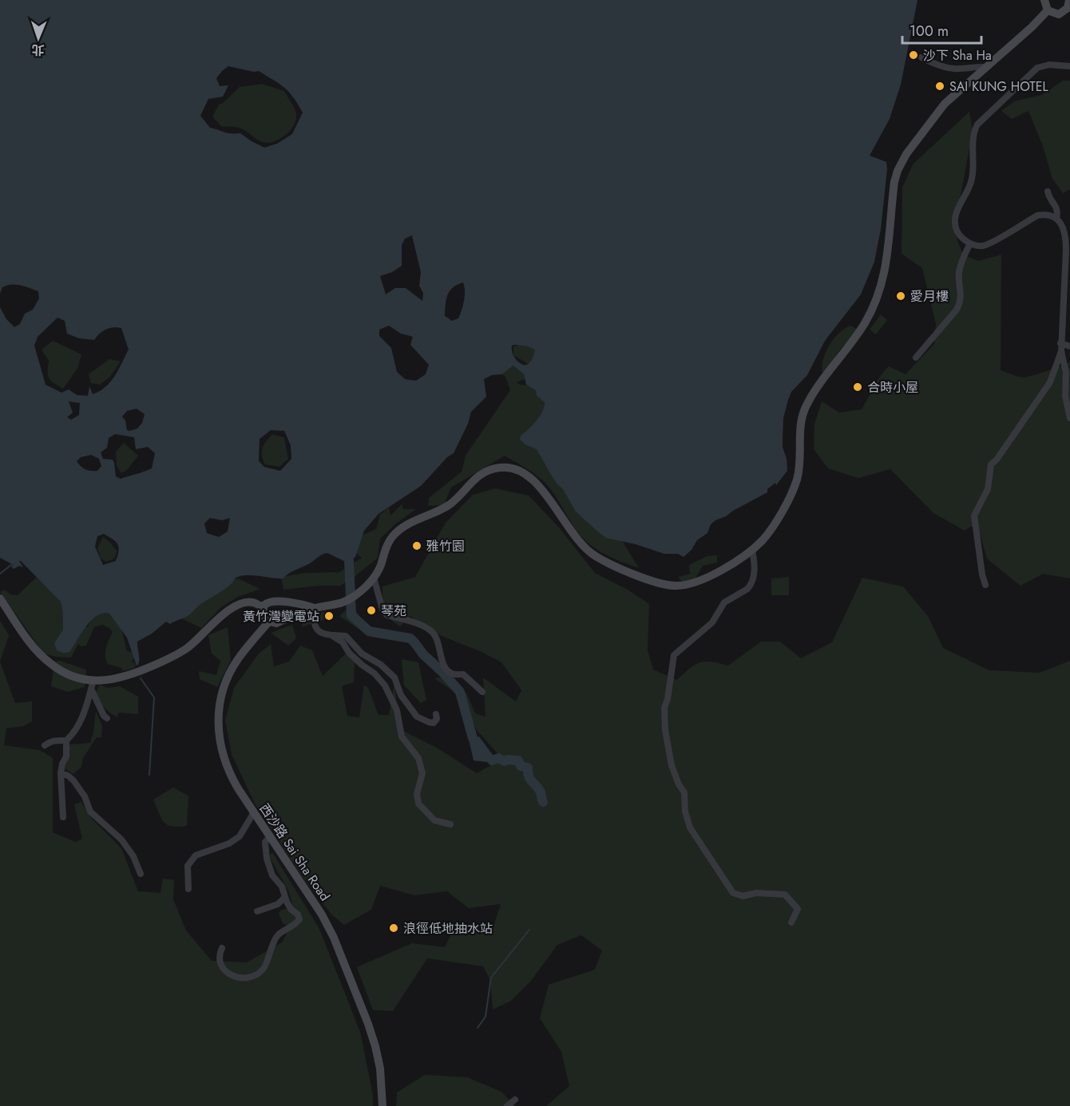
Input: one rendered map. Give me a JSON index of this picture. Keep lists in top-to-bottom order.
{
  "streets": {
    "main road": ["西沙路 Sai Sha Road"]
  },
  "places": [
    "沙下 Sha Ha",
    "SAI KUNG HOTEL",
    "愛月樓",
    "合時小屋",
    "雅竹園",
    "琴苑",
    "黃竹灣變電站",
    "浪徑低地抽水站"
  ],
  "scale_bar": "100 m",
  "north": "bottom"
}
